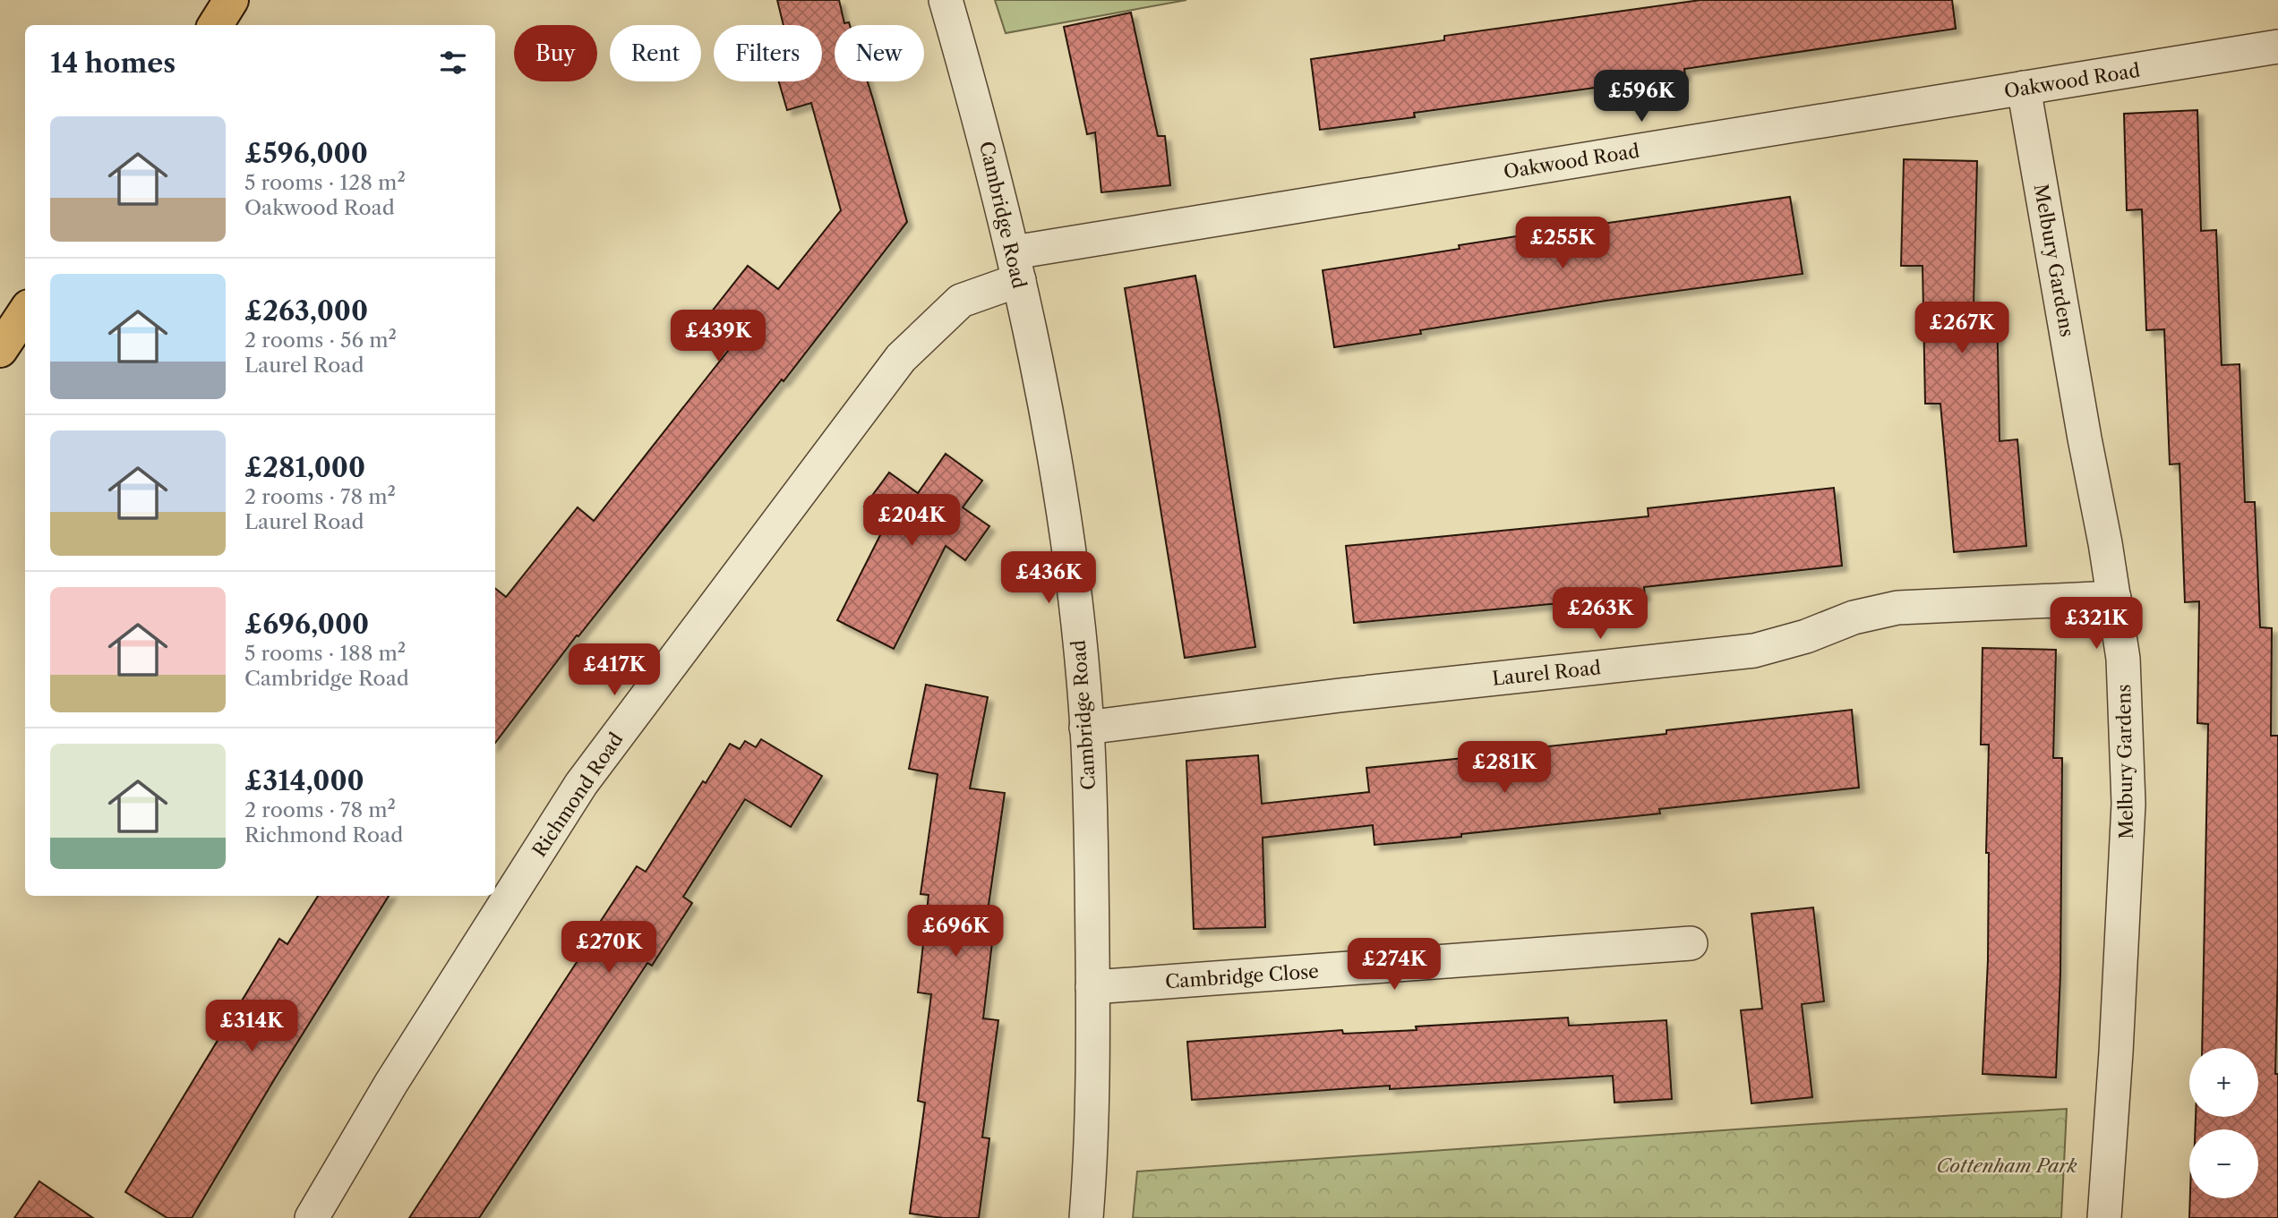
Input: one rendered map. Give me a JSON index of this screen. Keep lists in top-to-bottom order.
{
  "streets": {
    "street": [
      "Oakwood Road",
      "Cambridge Road",
      "Melbury Gardens",
      "Laurel Road",
      "Richmond Road",
      "Cambridge Close"
    ]
  },
  "crossings": [
    ["Oakwood Road", "Cambridge Road"],
    ["Oakwood Road", "Melbury Gardens"],
    ["Oakwood Road", "Richmond Road"],
    ["Cambridge Road", "Laurel Road"],
    ["Cambridge Road", "Richmond Road"],
    ["Cambridge Road", "Cambridge Close"],
    ["Melbury Gardens", "Laurel Road"]
  ],
  "parks": ["Cottenham Park"],
  "page": {
    "chip": [
      "Buy",
      "Rent",
      "Filters",
      "New"
    ],
    "heading": "14 homes",
    "price": [
      "£596K",
      "£255K",
      "£267K",
      "£439K",
      "£204K",
      "£436K",
      "£263K",
      "£321K",
      "£417K",
      "£281K",
      "£696K",
      "£270K",
      "£274K",
      "£314K"
    ],
    "list": [
      {
        "name": "£596,000",
        "note": "5 rooms · 128 m² · Oakwood Road"
      },
      {
        "name": "£263,000",
        "note": "2 rooms · 56 m² · Laurel Road"
      },
      {
        "name": "£281,000",
        "note": "2 rooms · 78 m² · Laurel Road"
      },
      {
        "name": "£696,000",
        "note": "5 rooms · 188 m² · Cambridge Road"
      },
      {
        "name": "£314,000",
        "note": "2 rooms · 78 m² · Richmond Road"
      }
    ],
    "map_buttons": ["+", "−"]
  }
}
